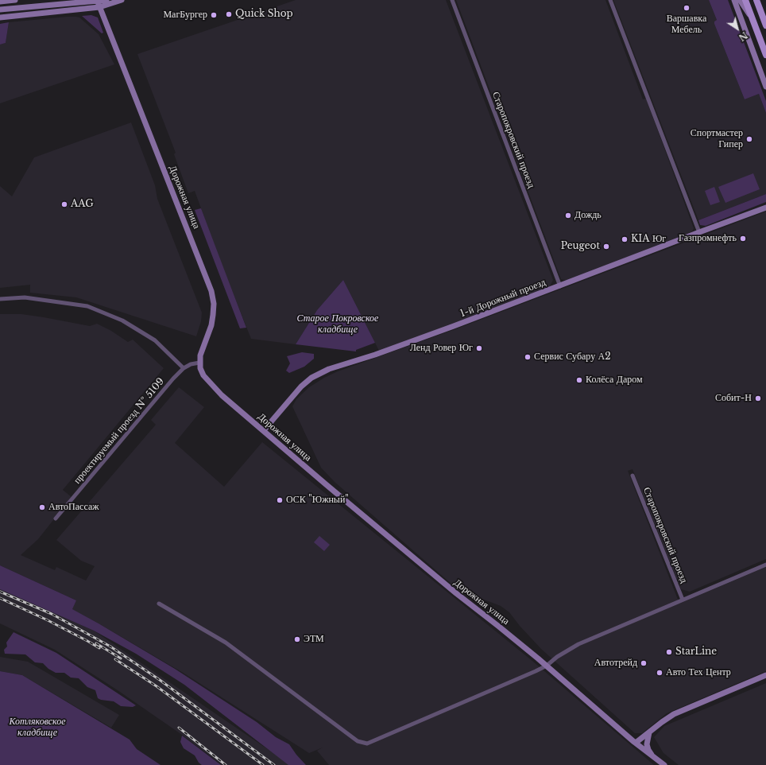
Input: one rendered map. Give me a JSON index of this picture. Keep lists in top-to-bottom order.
{
  "streets": {
    "main road": ["Дорожная улица", "1-й Дорожный проезд"],
    "street": ["Старопокровский проезд", "проектируемый проезд № 5109"]
  },
  "crossings": [
    ["Старопокровский проезд", "1-й Дорожный проезд"],
    ["Дорожная улица", "1-й Дорожный проезд"],
    ["Дорожная улица", "проектируемый проезд № 5109"]
  ],
  "parks": ["Старое Покровское кладбище", "Котляковское кладбище"],
  "places": [
    "Варшавка Мебель",
    "Quick Shop",
    "МагБургер",
    "Спортмастер Гипер",
    "AAG",
    "Дождь",
    "Газпромнефть",
    "KIA Юг",
    "Peugeot",
    "Ленд Ровер Юг",
    "Сервис Субару А2",
    "Колёса Даром",
    "Собит-Н",
    "ОСК \"Южный\"",
    "АвтоПассаж",
    "ЭТМ",
    "StarLine",
    "Автотрейд",
    "Авто Тех Центр"
  ],
  "north": "bottom right"
}
